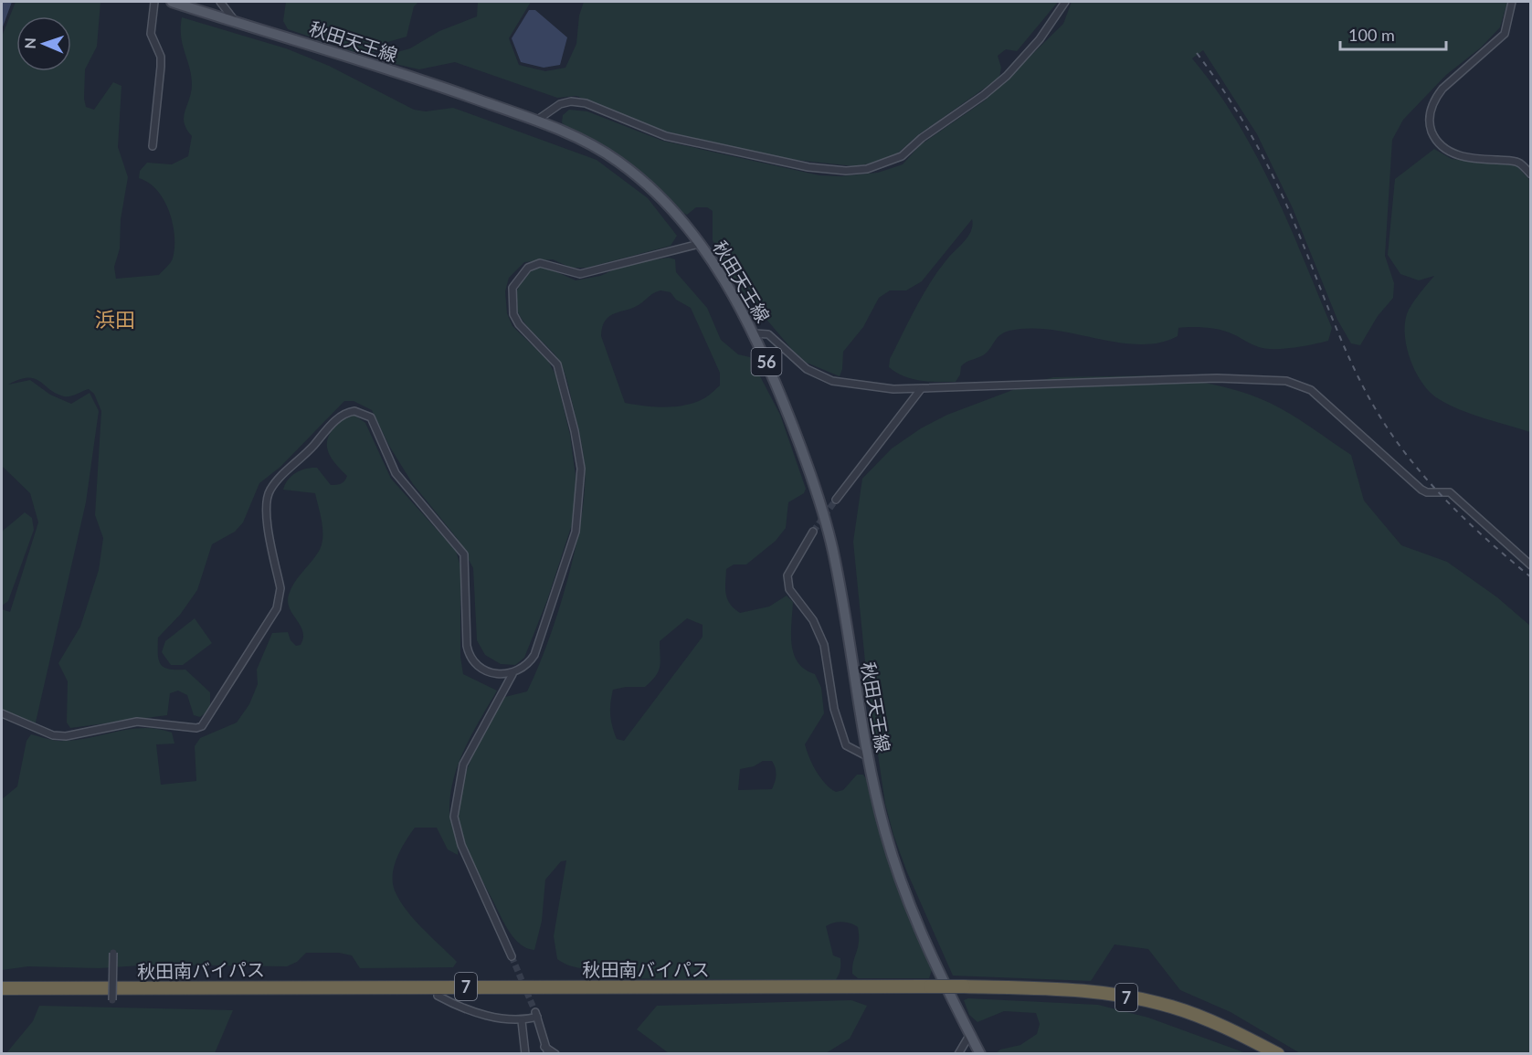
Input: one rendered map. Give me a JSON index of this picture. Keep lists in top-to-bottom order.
{
  "streets": {
    "highway": ["秋田南バイパス", "7"],
    "main road": ["秋田天王線", "56"]
  },
  "districts": ["浜田"],
  "scale_bar": "100 m",
  "north": "left"
}
